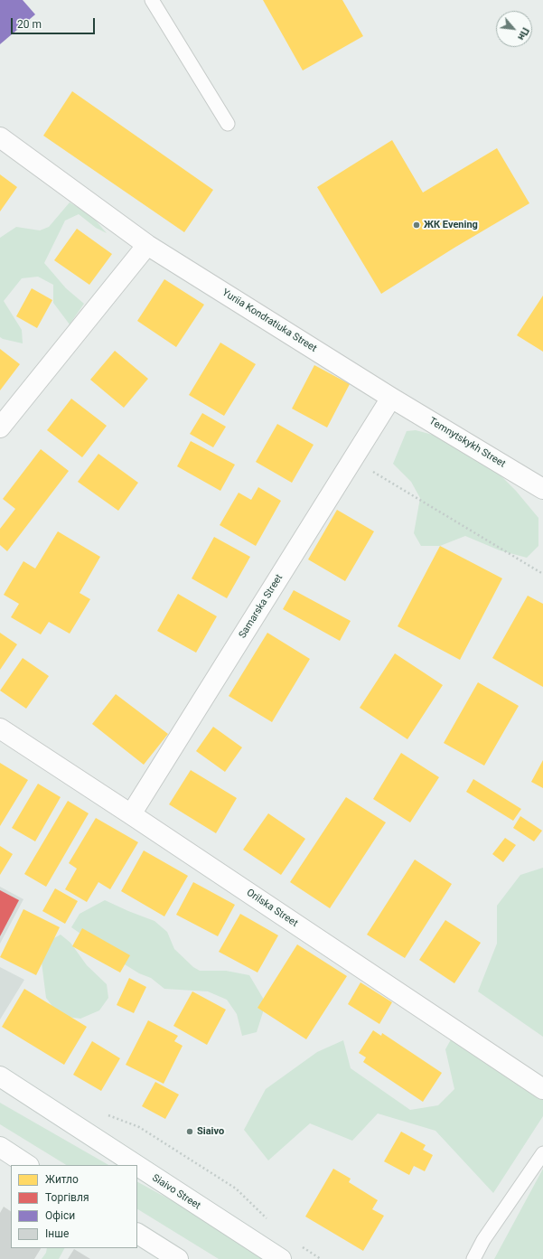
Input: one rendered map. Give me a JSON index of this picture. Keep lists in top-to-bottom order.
{
  "streets": {
    "street": [
      "Yuriia Kondratiuka Street",
      "Temnytskykh Street",
      "Samarska Street",
      "Orilska Street",
      "Siaivo Street"
    ]
  },
  "crossings": [
    ["Yuriia Kondratiuka Street", "Temnytskykh Street"],
    ["Yuriia Kondratiuka Street", "Samarska Street"],
    ["Temnytskykh Street", "Samarska Street"],
    ["Samarska Street", "Orilska Street"]
  ],
  "places": ["ЖК Evening", "Siaivo"],
  "legend": [
    "Житло",
    "Торгівля",
    "Офіси",
    "Інше"
  ],
  "scale_bar": "20 m",
  "north": "bottom right"
}
